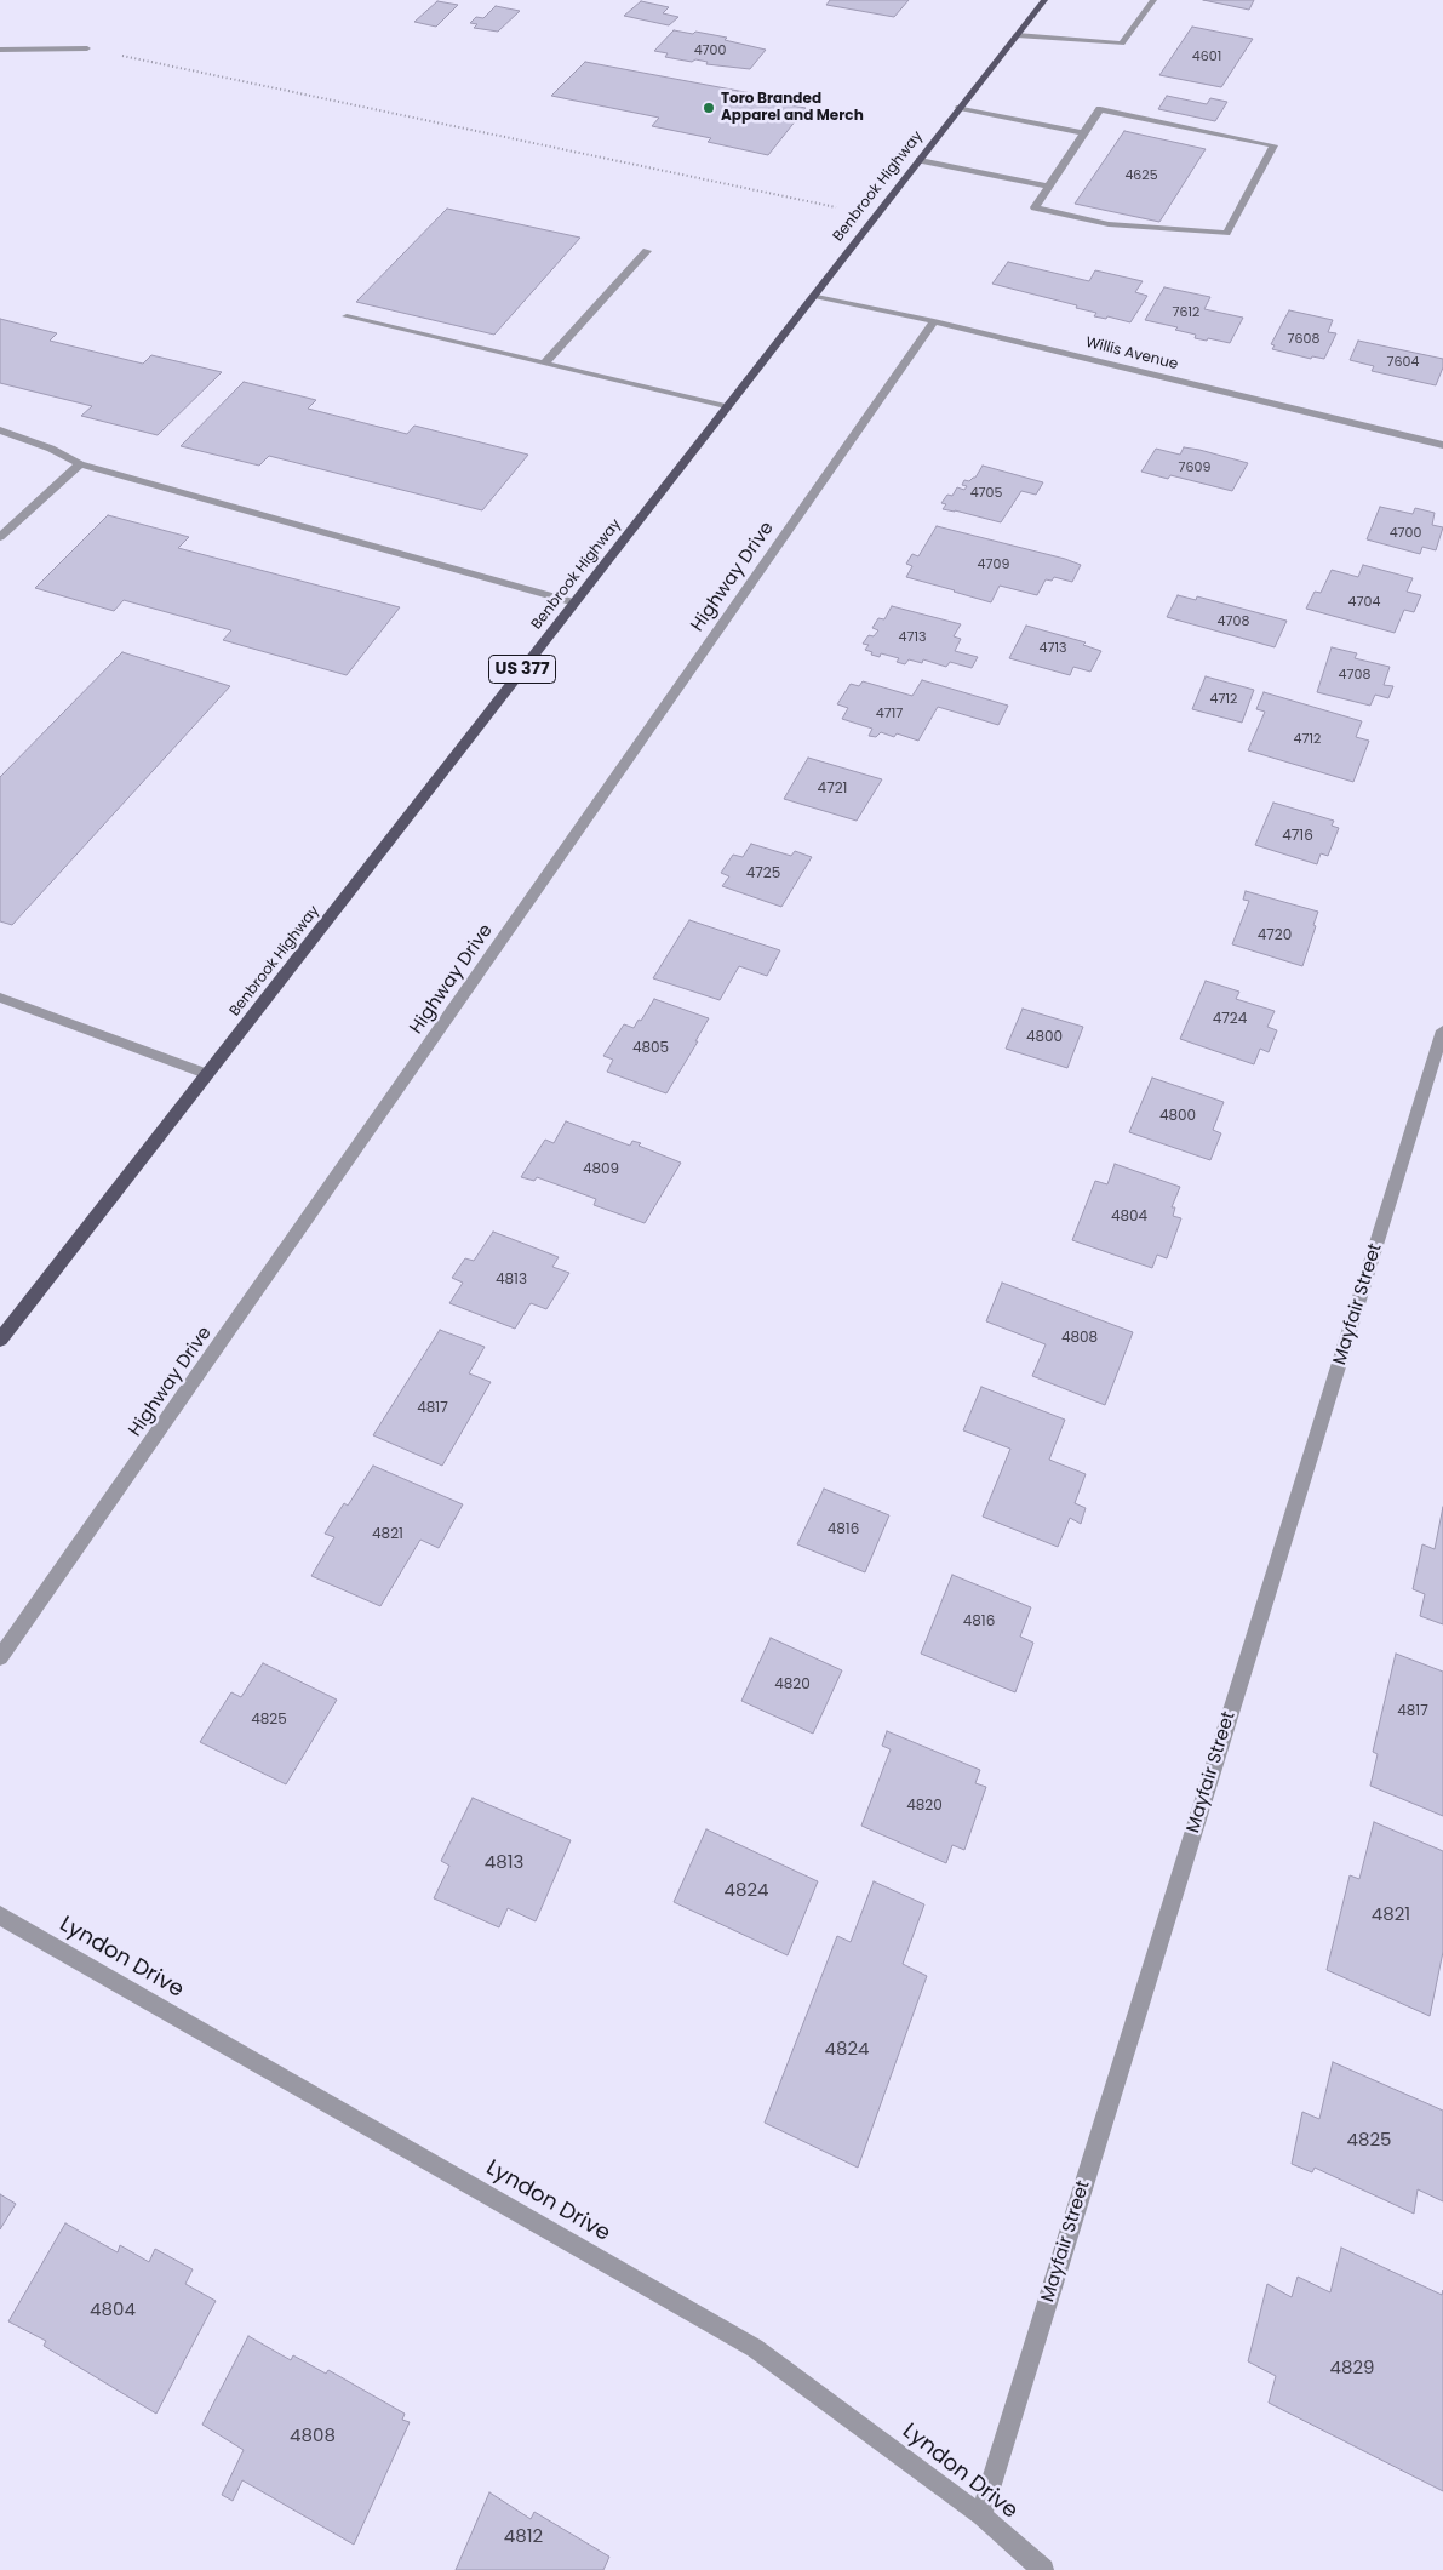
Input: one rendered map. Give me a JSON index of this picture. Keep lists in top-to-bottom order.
{
  "streets": {
    "main road": ["Benbrook Highway", "US 377"],
    "street": [
      "Willis Avenue",
      "Highway Drive",
      "Mayfair Street",
      "Lyndon Drive"
    ]
  },
  "crossings": [
    ["Benbrook Highway", "Willis Avenue"],
    ["Willis Avenue", "Highway Drive"],
    ["Mayfair Street", "Lyndon Drive"]
  ],
  "places": ["Toro Branded Apparel and Merch"],
  "house_numbers": [
    "4700",
    "4601",
    "4625",
    "7612",
    "7608",
    "7604",
    "7609",
    "4705",
    "4700",
    "4709",
    "4704",
    "4708",
    "4713",
    "4713",
    "4708",
    "4712",
    "4717",
    "4712",
    "4721",
    "4716",
    "4725",
    "4720",
    "4724",
    "4800",
    "4805",
    "4800",
    "4809",
    "4804",
    "4813",
    "4808",
    "4817",
    "4816",
    "4821",
    "4816",
    "4820",
    "4817",
    "4825",
    "4820",
    "4813",
    "4824",
    "4821",
    "4824",
    "4825",
    "4804",
    "4829",
    "4808",
    "4812"
  ]
}
